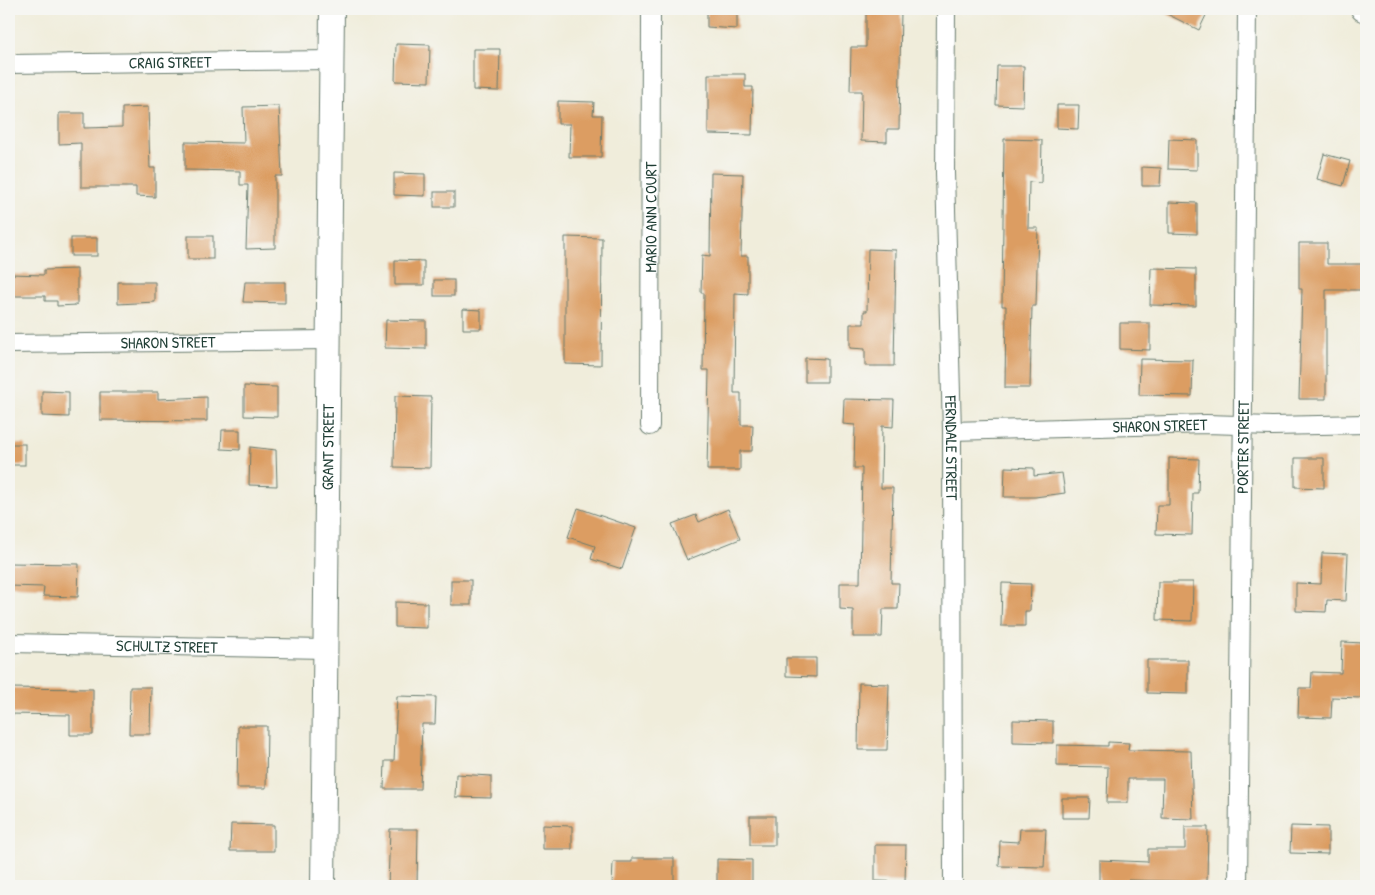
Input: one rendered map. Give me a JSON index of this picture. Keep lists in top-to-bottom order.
{
  "streets": {
    "street": [
      "CRAIG STREET",
      "MARIO ANN COURT",
      "SHARON STREET",
      "GRANT STREET",
      "FERNDALE STREET",
      "PORTER STREET",
      "SCHULTZ STREET"
    ]
  },
  "crossings": [
    ["CRAIG STREET", "GRANT STREET"],
    ["SHARON STREET", "GRANT STREET"],
    ["SHARON STREET", "FERNDALE STREET"],
    ["SHARON STREET", "PORTER STREET"],
    ["GRANT STREET", "SCHULTZ STREET"]
  ]
}
